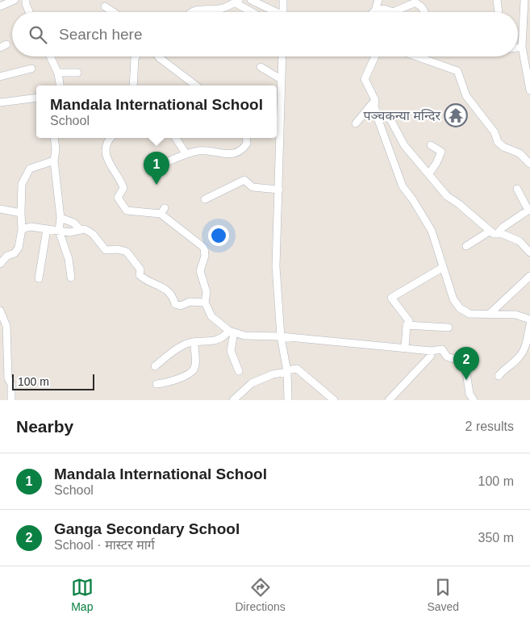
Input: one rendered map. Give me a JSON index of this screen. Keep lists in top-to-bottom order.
{
  "places": {
    "temple": ["पञ्चकन्या मन्दिर"]
  },
  "scale_bar": "100 m",
  "page": {
    "search": "Search here",
    "popup": ["Mandala International School", "School"],
    "pins": ["1", "2"],
    "scale": "100 m",
    "heading": ["Nearby", "2 results"],
    "list": [
      {
        "mark": "1",
        "name": "Mandala International School",
        "note": "School",
        "value": "100 m"
      },
      {
        "mark": "2",
        "name": "Ganga Secondary School",
        "note": "School · मास्टर मार्ग",
        "value": "350 m"
      }
    ],
    "nav": ["Map", "Directions", "Saved"]
  }
}
